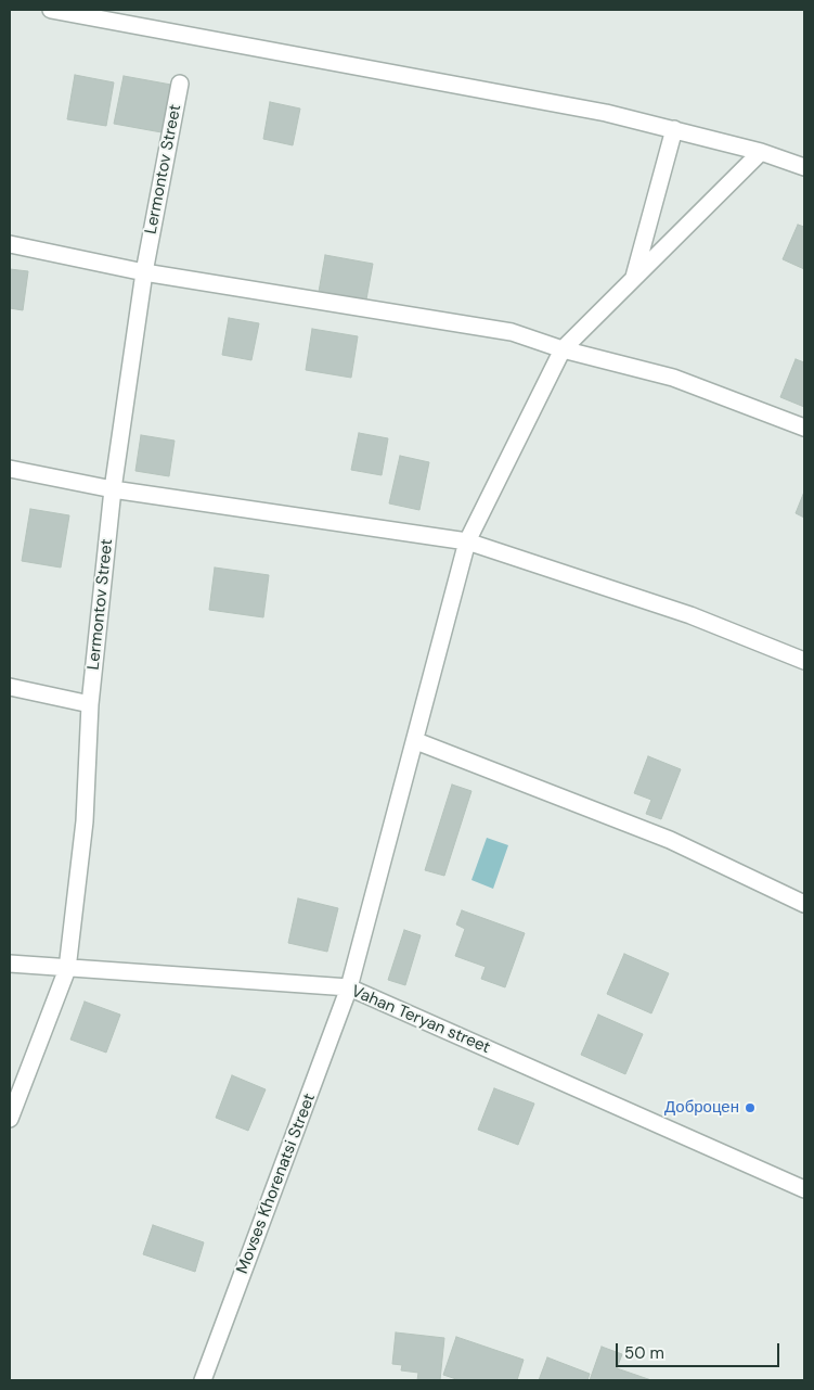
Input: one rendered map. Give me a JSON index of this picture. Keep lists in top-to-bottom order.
{
  "streets": {
    "street": ["Lermontov Street", "Vahan Teryan street", "Movses Khorenatsi Street"]
  },
  "crossings": [
    ["Lermontov Street", "Vahan Teryan street"],
    ["Vahan Teryan street", "Movses Khorenatsi Street"]
  ],
  "places": ["Доброцен"],
  "scale_bar": "50 m"
}
